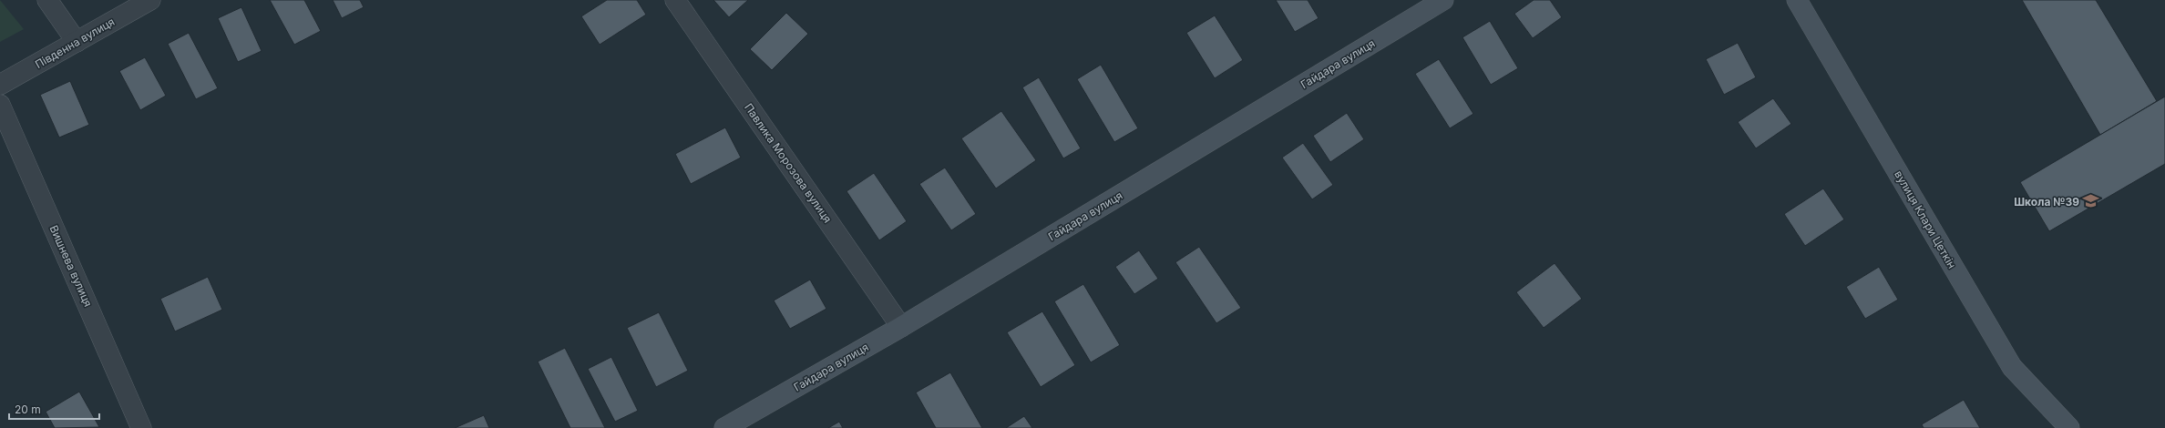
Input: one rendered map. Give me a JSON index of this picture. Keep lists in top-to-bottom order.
{
  "streets": {
    "street": [
      "Південна вулиця",
      "Гайдара вулиця",
      "Павлика Морозова вулиця",
      "вулиця Клари Цеткін",
      "Вишнева вулиця"
    ]
  },
  "crossings": [
    ["Гайдара вулиця", "Павлика Морозова вулиця"]
  ],
  "places": {
    "school or university": ["Школа №39"]
  },
  "scale_bar": "20 m"
}
